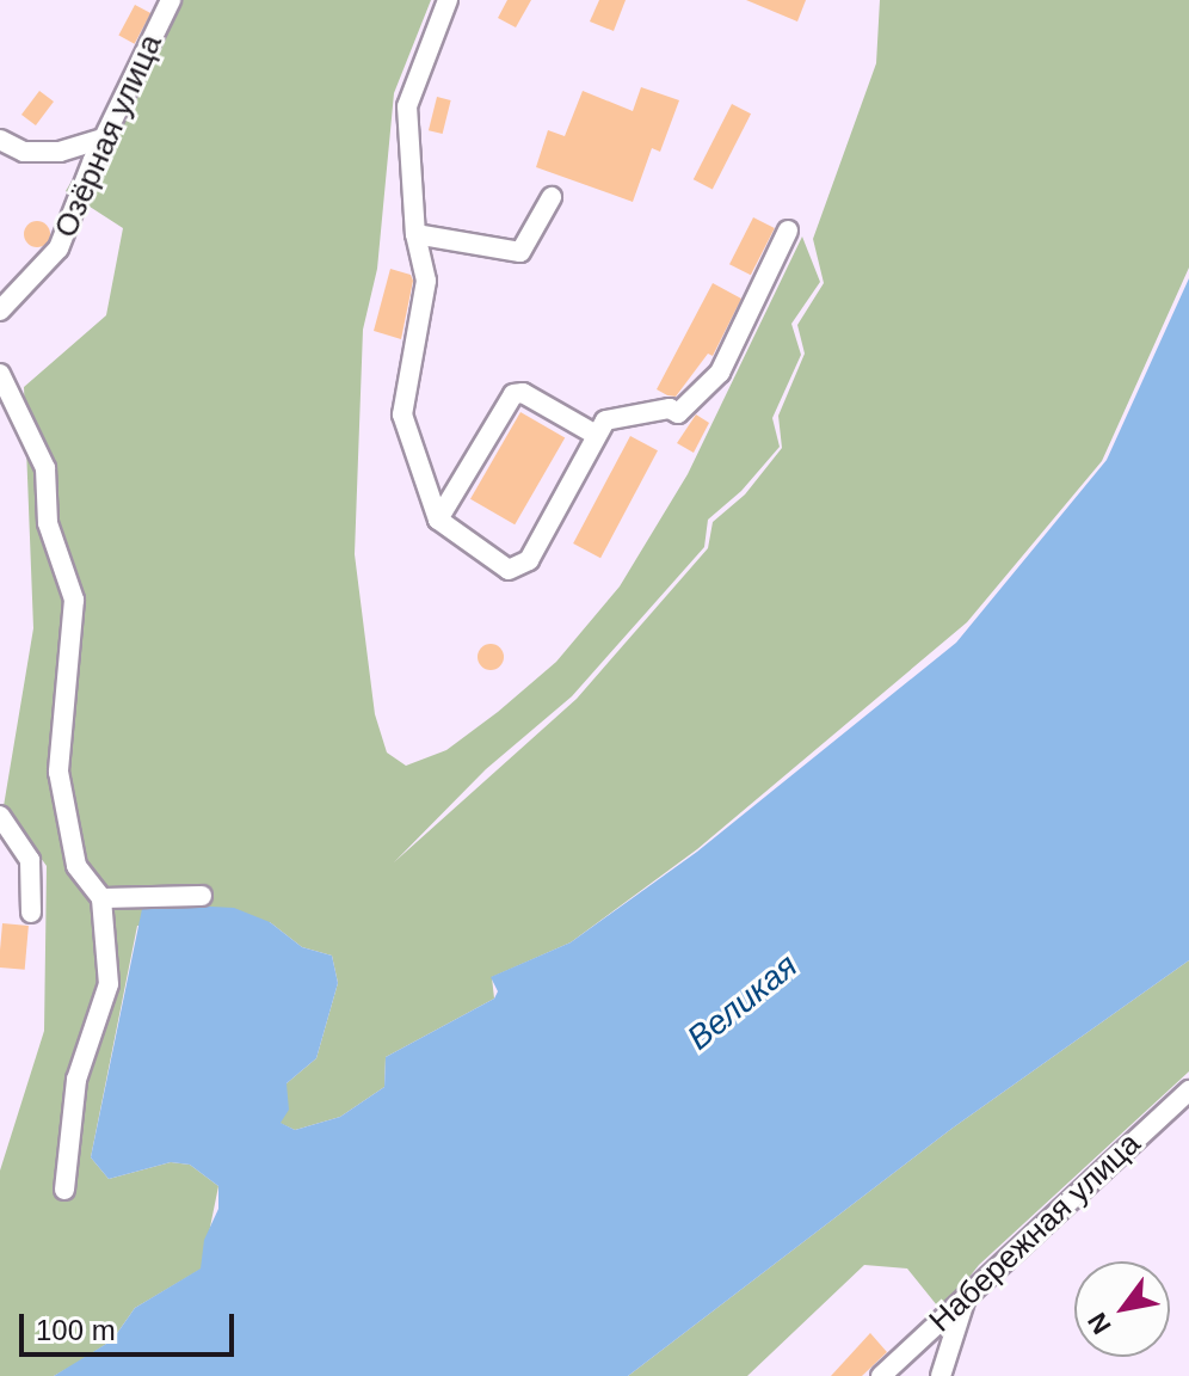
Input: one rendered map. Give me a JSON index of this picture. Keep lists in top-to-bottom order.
{
  "streets": {
    "street": ["Озёрная улица", "Набережная улица"]
  },
  "water": ["Великая"],
  "scale_bar": "100 m",
  "north": "bottom left"
}
